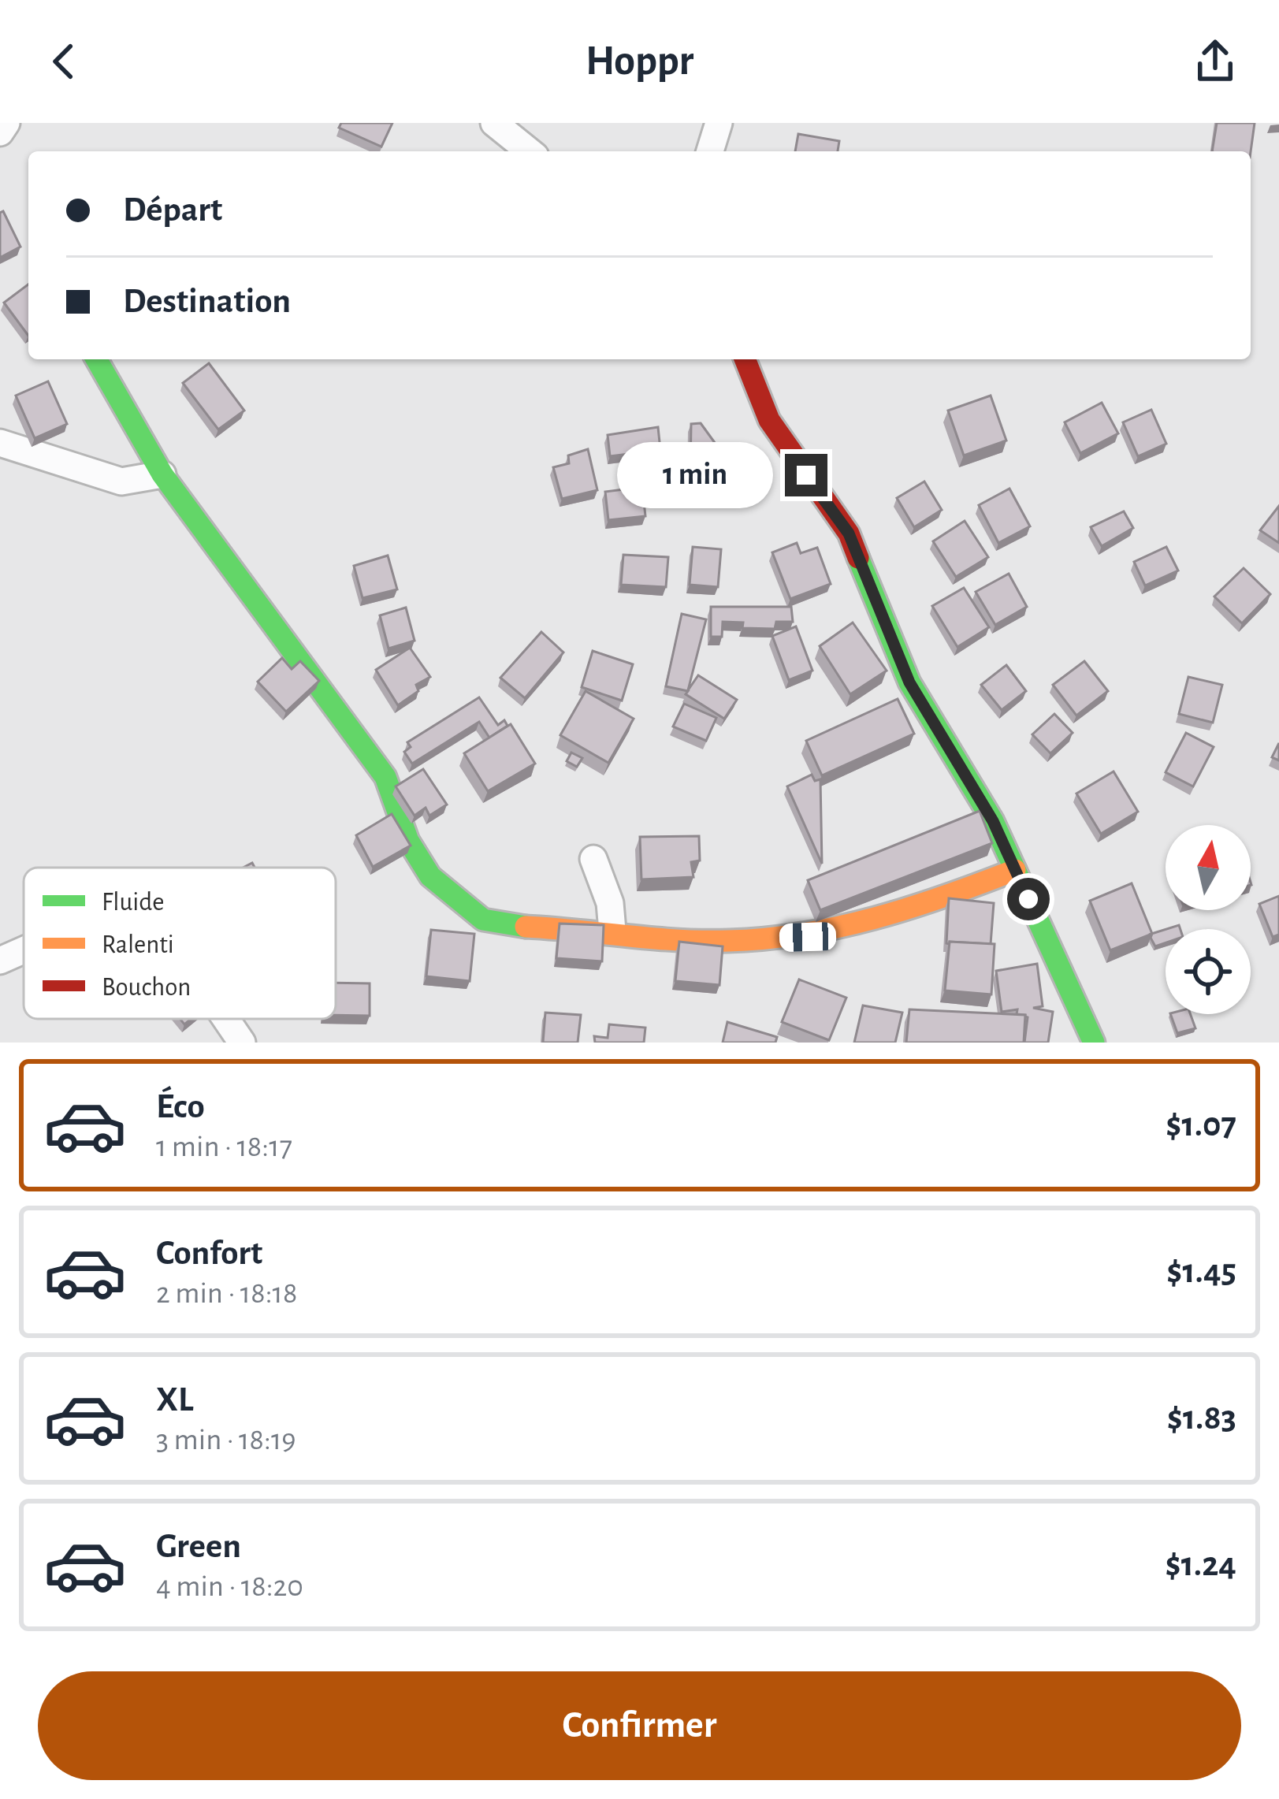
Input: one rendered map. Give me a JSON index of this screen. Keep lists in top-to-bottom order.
{
  "legend": ["Fluide", "Ralenti", "Bouchon"],
  "north": "top",
  "page": {
    "header": "Hoppr",
    "banner": ["Départ", "Destination"],
    "bubble": "1 min",
    "list": [
      {
        "name": "Éco",
        "note": "1 min · 18:17",
        "value": "$1.07"
      },
      {
        "name": "Confort",
        "note": "2 min · 18:18",
        "value": "$1.45"
      },
      {
        "name": "XL",
        "note": "3 min · 18:19",
        "value": "$1.83"
      },
      {
        "name": "Green",
        "note": "4 min · 18:20",
        "value": "$1.24"
      }
    ],
    "buttons": "Confirmer"
  }
}
